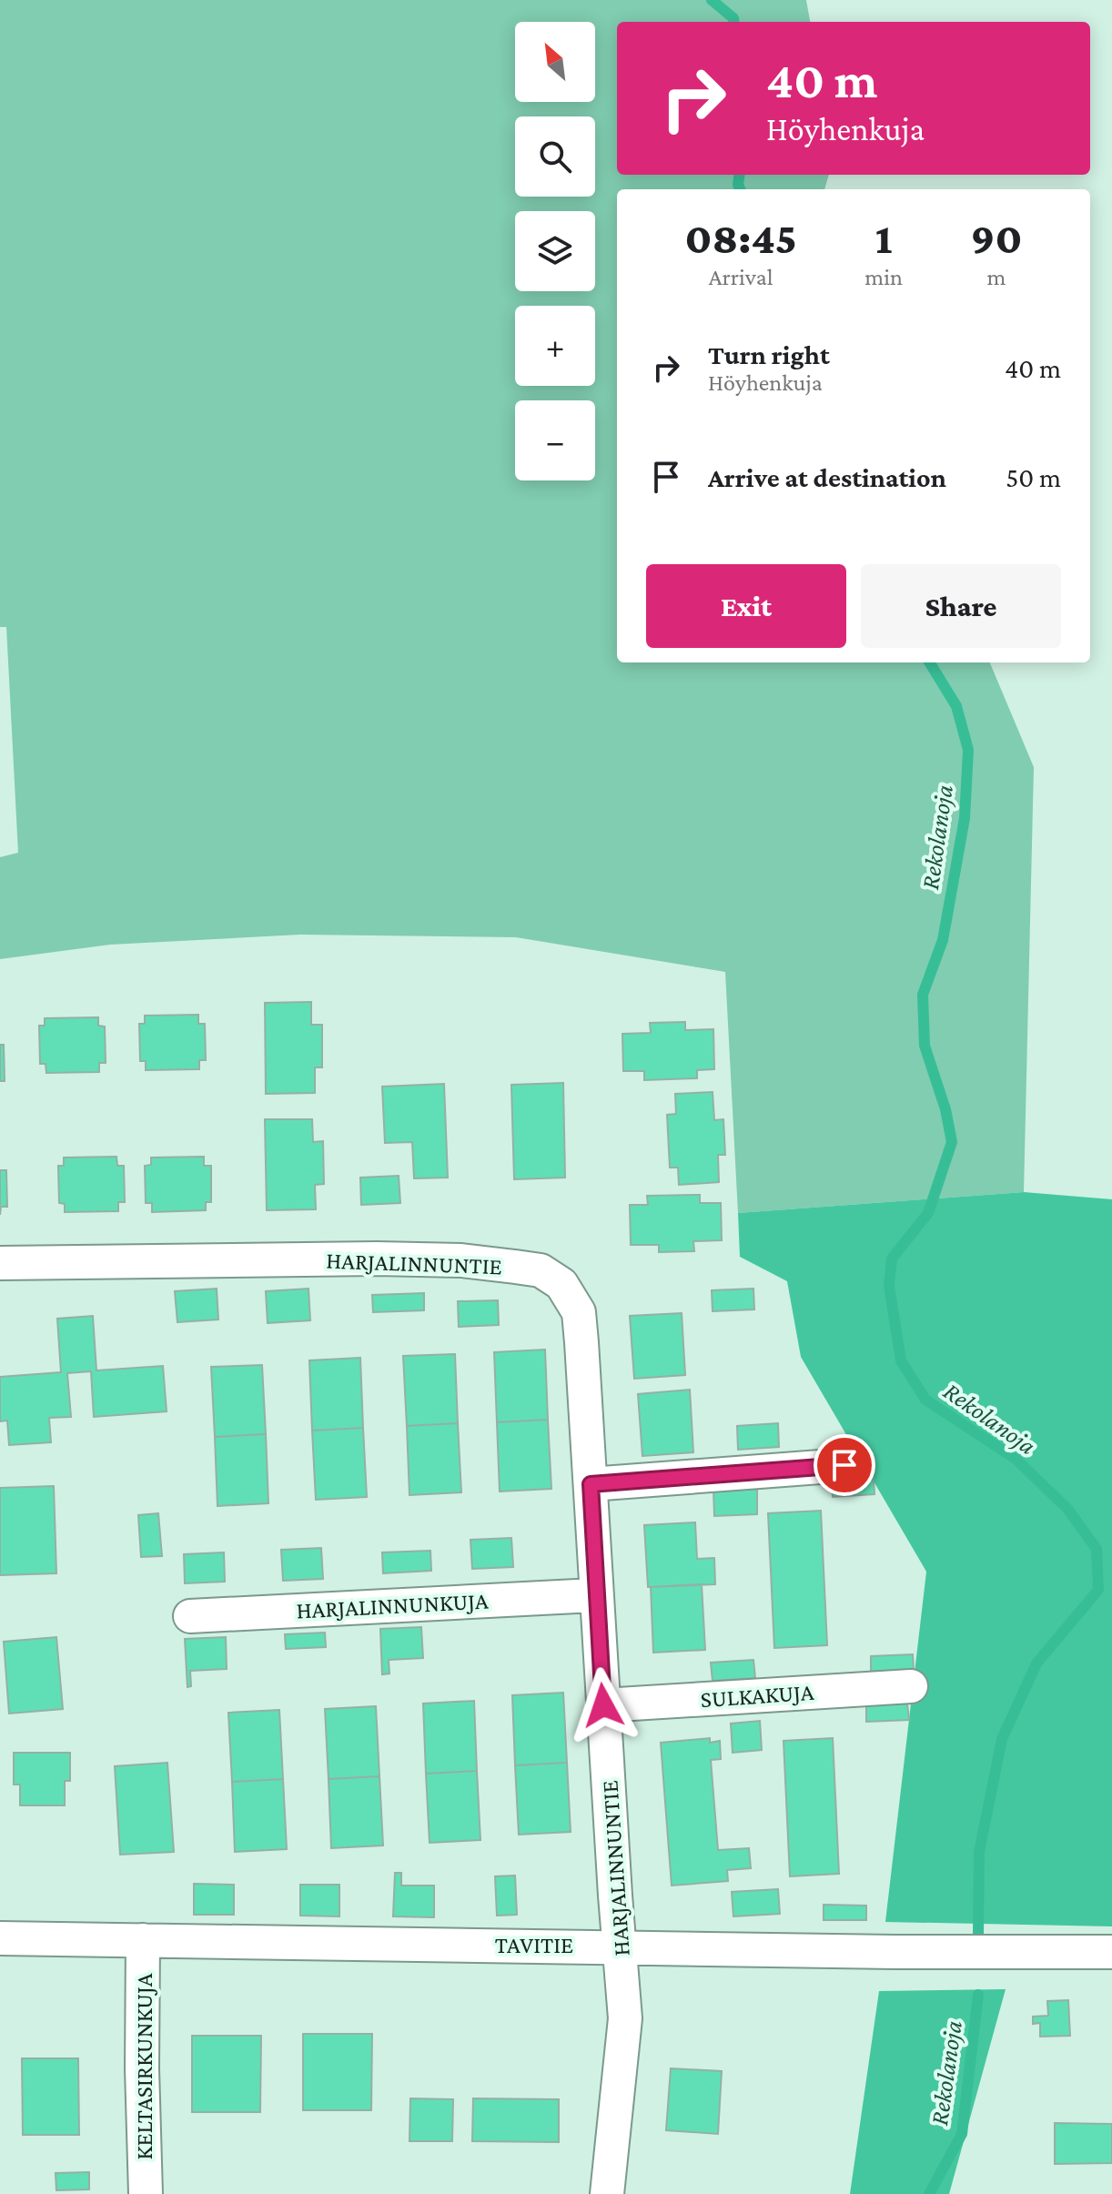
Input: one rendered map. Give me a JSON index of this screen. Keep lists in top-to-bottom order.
{
  "streets": {
    "street": [
      "HARJALINNUNTIE",
      "HARJALINNUNKUJA",
      "SULKAKUJA",
      "TAVITIE",
      "KELTASIRKUNKUJA"
    ]
  },
  "crossings": [
    ["HARJALINNUNTIE", "HARJALINNUNKUJA"],
    ["HARJALINNUNTIE", "SULKAKUJA"],
    ["HARJALINNUNTIE", "TAVITIE"],
    ["TAVITIE", "KELTASIRKUNKUJA"]
  ],
  "water": ["Rekolanoja"],
  "north": "top left",
  "page": {
    "map_buttons": ["+", "−"],
    "turn": ["40 m", "Höyhenkuja"],
    "eta": [
      "08:45",
      "Arrival",
      "1",
      "min",
      "90",
      "m"
    ],
    "list": [
      {
        "name": "Turn right",
        "note": "Höyhenkuja",
        "value": "40 m"
      },
      {
        "name": "Arrive at destination",
        "value": "50 m"
      }
    ],
    "buttons": ["Exit", "Share"]
  }
}
